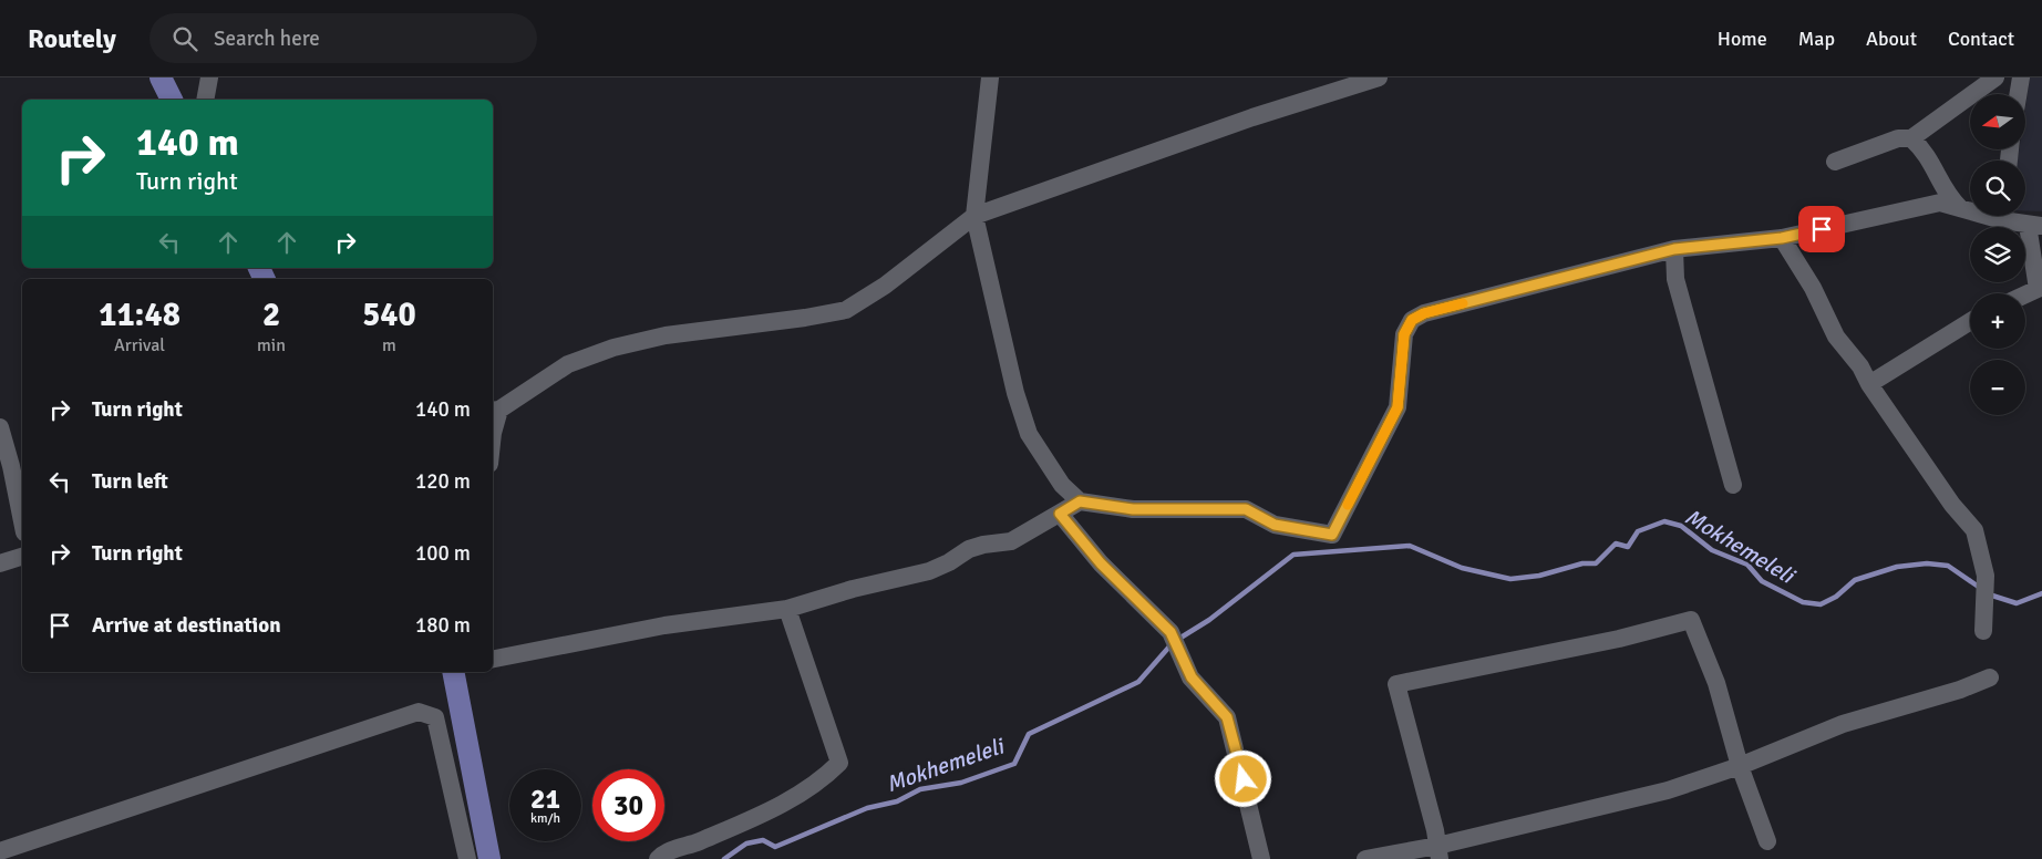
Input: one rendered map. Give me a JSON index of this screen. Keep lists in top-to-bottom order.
{
  "water": ["Mokhemeleli"],
  "north": "left",
  "page": {
    "header": "Routely",
    "search": "Search here",
    "nav": [
      "Home",
      "Map",
      "About",
      "Contact"
    ],
    "map_buttons": ["+", "−"],
    "turn": ["140 m", "Turn right"],
    "eta": [
      "11:48",
      "Arrival",
      "2",
      "min",
      "540",
      "m"
    ],
    "list": [
      {
        "name": "Turn right",
        "value": "140 m"
      },
      {
        "name": "Turn left",
        "value": "120 m"
      },
      {
        "name": "Turn right",
        "value": "100 m"
      },
      {
        "name": "Arrive at destination",
        "value": "180 m"
      }
    ],
    "speed": "21 km/h",
    "limit": "30"
  }
}
